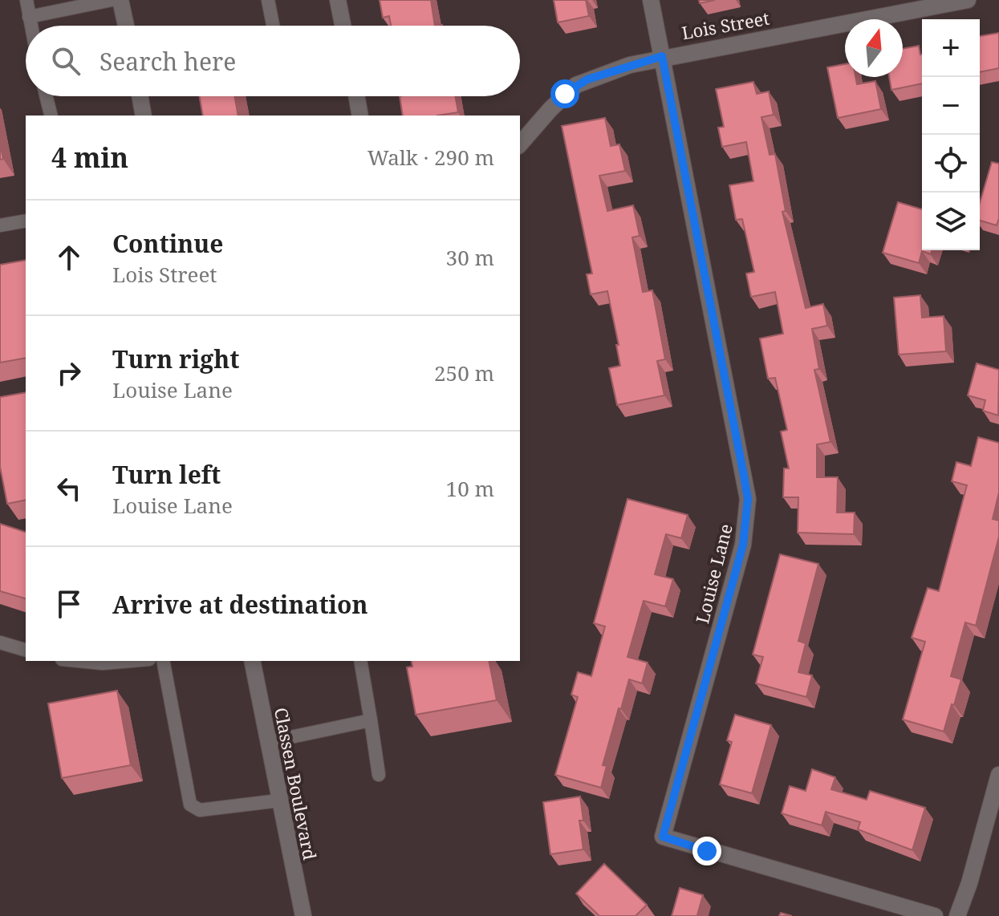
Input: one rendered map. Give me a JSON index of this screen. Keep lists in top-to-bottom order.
{
  "streets": {
    "street": ["Lois Street", "Louise Lane", "Classen Boulevard"]
  },
  "crossings": [
    ["Lois Street", "Louise Lane"]
  ],
  "north": "top",
  "page": {
    "map_buttons": ["+", "−"],
    "search": "Search here",
    "heading": ["4 min", "Walk · 290 m"],
    "list": [
      ["Continue", "Lois Street", "30 m"],
      ["Turn right", "Louise Lane", "250 m"],
      ["Turn left", "Louise Lane", "10 m"],
      "Arrive at destination"
    ]
  }
}
